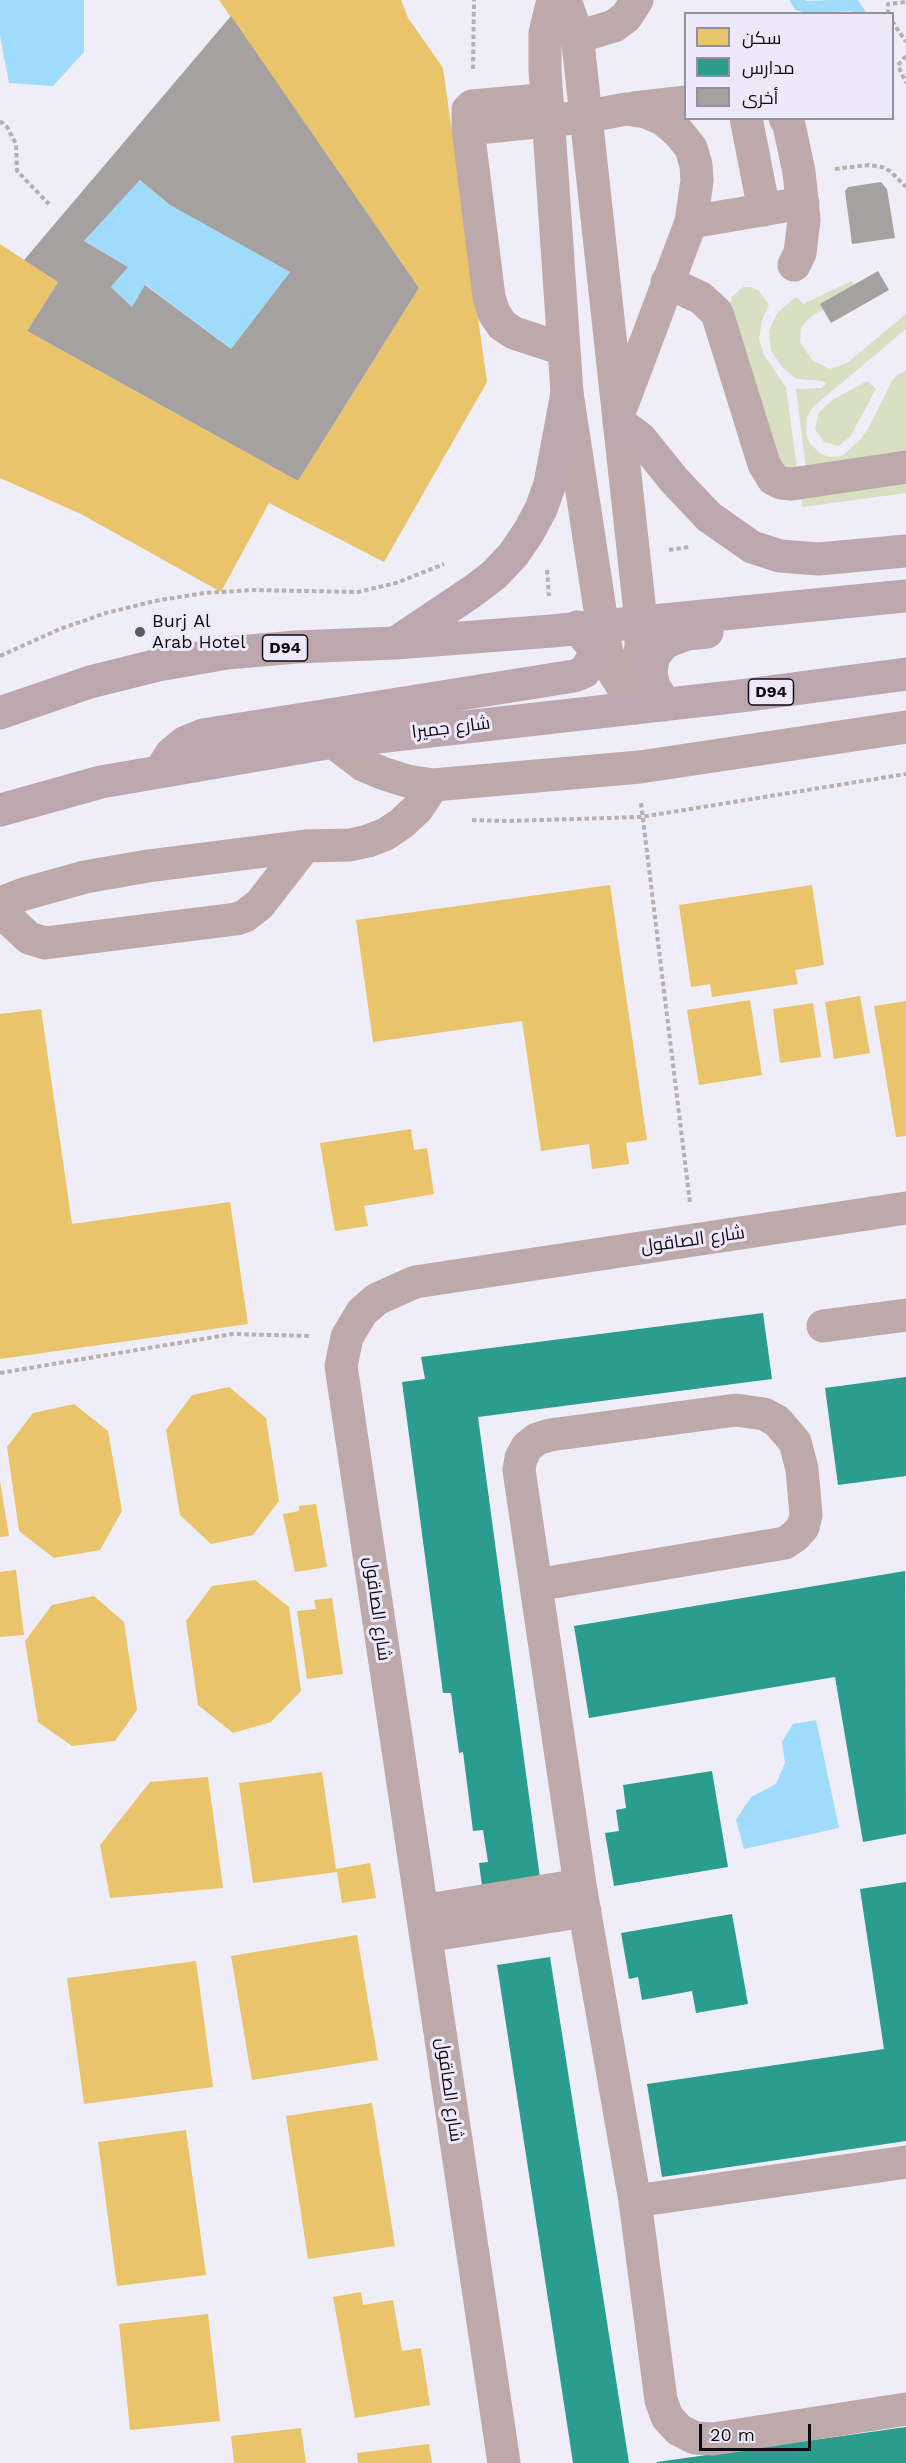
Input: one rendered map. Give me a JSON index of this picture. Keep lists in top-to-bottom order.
{
  "streets": {
    "main road": ["D94", "شارع جميرا"],
    "street": ["شارع الصاقول"]
  },
  "places": ["Burj Al Arab Hotel"],
  "legend": ["سكن", "مدارس", "أخرى"],
  "scale_bar": "20 m"
}
